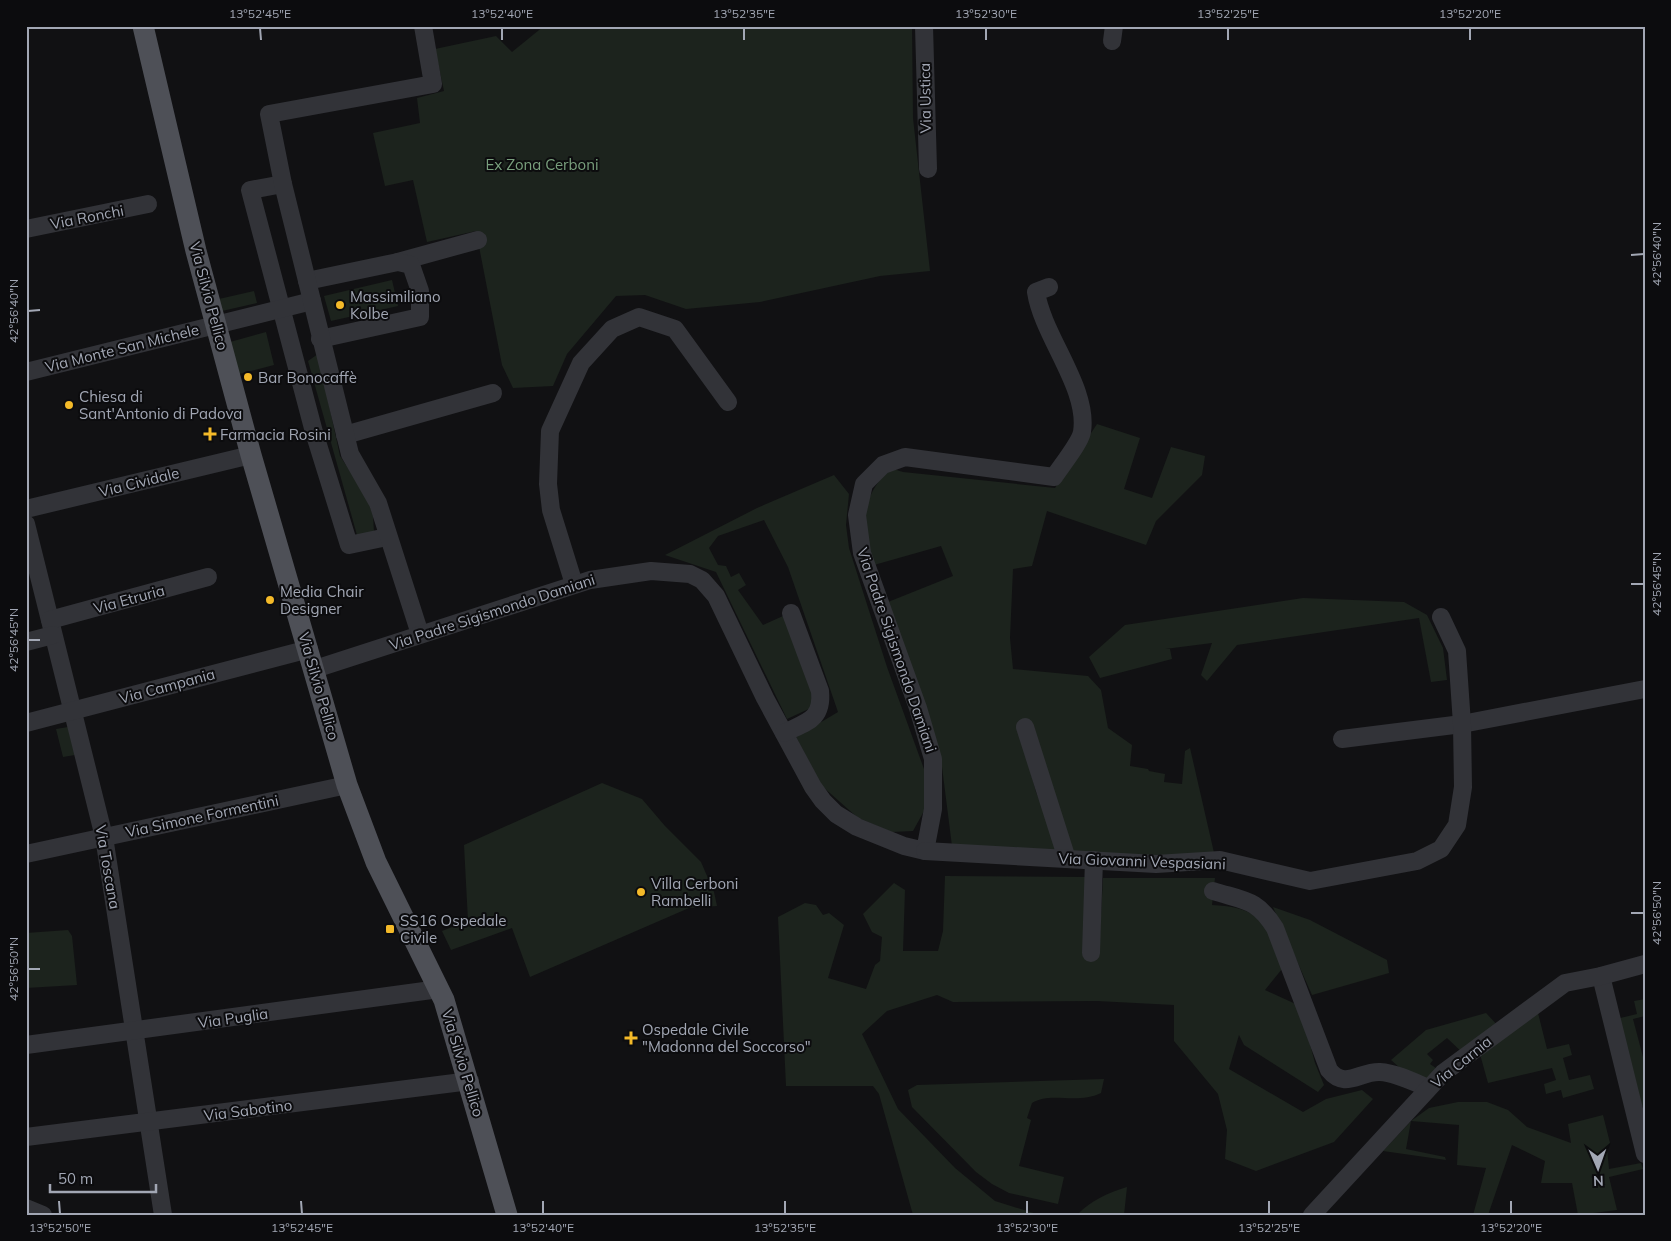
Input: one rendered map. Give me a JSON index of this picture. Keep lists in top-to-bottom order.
{
  "streets": {
    "main road": ["Via Silvio Pellico"],
    "street": [
      "Via Ustica",
      "Via Ronchi",
      "Via Monte San Michele",
      "Via Cividale",
      "Via Etruria",
      "Via Padre Sigismondo Damiani",
      "Via Campania",
      "Via Simone Formentini",
      "Via Giovanni Vespasiani",
      "Via Toscana",
      "Via Puglia",
      "Via Carnia",
      "Via Sabotino"
    ]
  },
  "crossings": [
    ["Via Silvio Pellico", "Via Monte San Michele"],
    ["Via Silvio Pellico", "Via Cividale"],
    ["Via Silvio Pellico", "Via Padre Sigismondo Damiani"],
    ["Via Silvio Pellico", "Via Campania"],
    ["Via Silvio Pellico", "Via Simone Formentini"],
    ["Via Silvio Pellico", "Via Puglia"],
    ["Via Silvio Pellico", "Via Sabotino"],
    ["Via Etruria", "Via Toscana"],
    ["Via Padre Sigismondo Damiani", "Via Giovanni Vespasiani"],
    ["Via Campania", "Via Toscana"],
    ["Via Simone Formentini", "Via Toscana"],
    ["Via Toscana", "Via Puglia"],
    ["Via Toscana", "Via Sabotino"]
  ],
  "parks": ["Ex Zona Cerboni"],
  "places": {
    "other": [
      "Massimiliano Kolbe",
      "Bar Bonocaffè",
      "Chiesa di Sant'Antonio di Padova",
      "Media Chair Designer",
      "Villa Cerboni Rambelli"
    ],
    "health": ["Farmacia Rosini", "Ospedale Civile \"Madonna del Soccorso\""],
    "transit": ["SS16 Ospedale Civile"]
  },
  "scale_bar": "50 m",
  "north": "bottom",
  "coordinates": [
    "13°52'45\"E",
    "13°52'40\"E",
    "13°52'35\"E",
    "13°52'30\"E",
    "13°52'25\"E",
    "13°52'20\"E",
    "42°56'40\"N",
    "42°56'45\"N",
    "42°56'50\"N",
    "13°52'50\"E"
  ]
}
